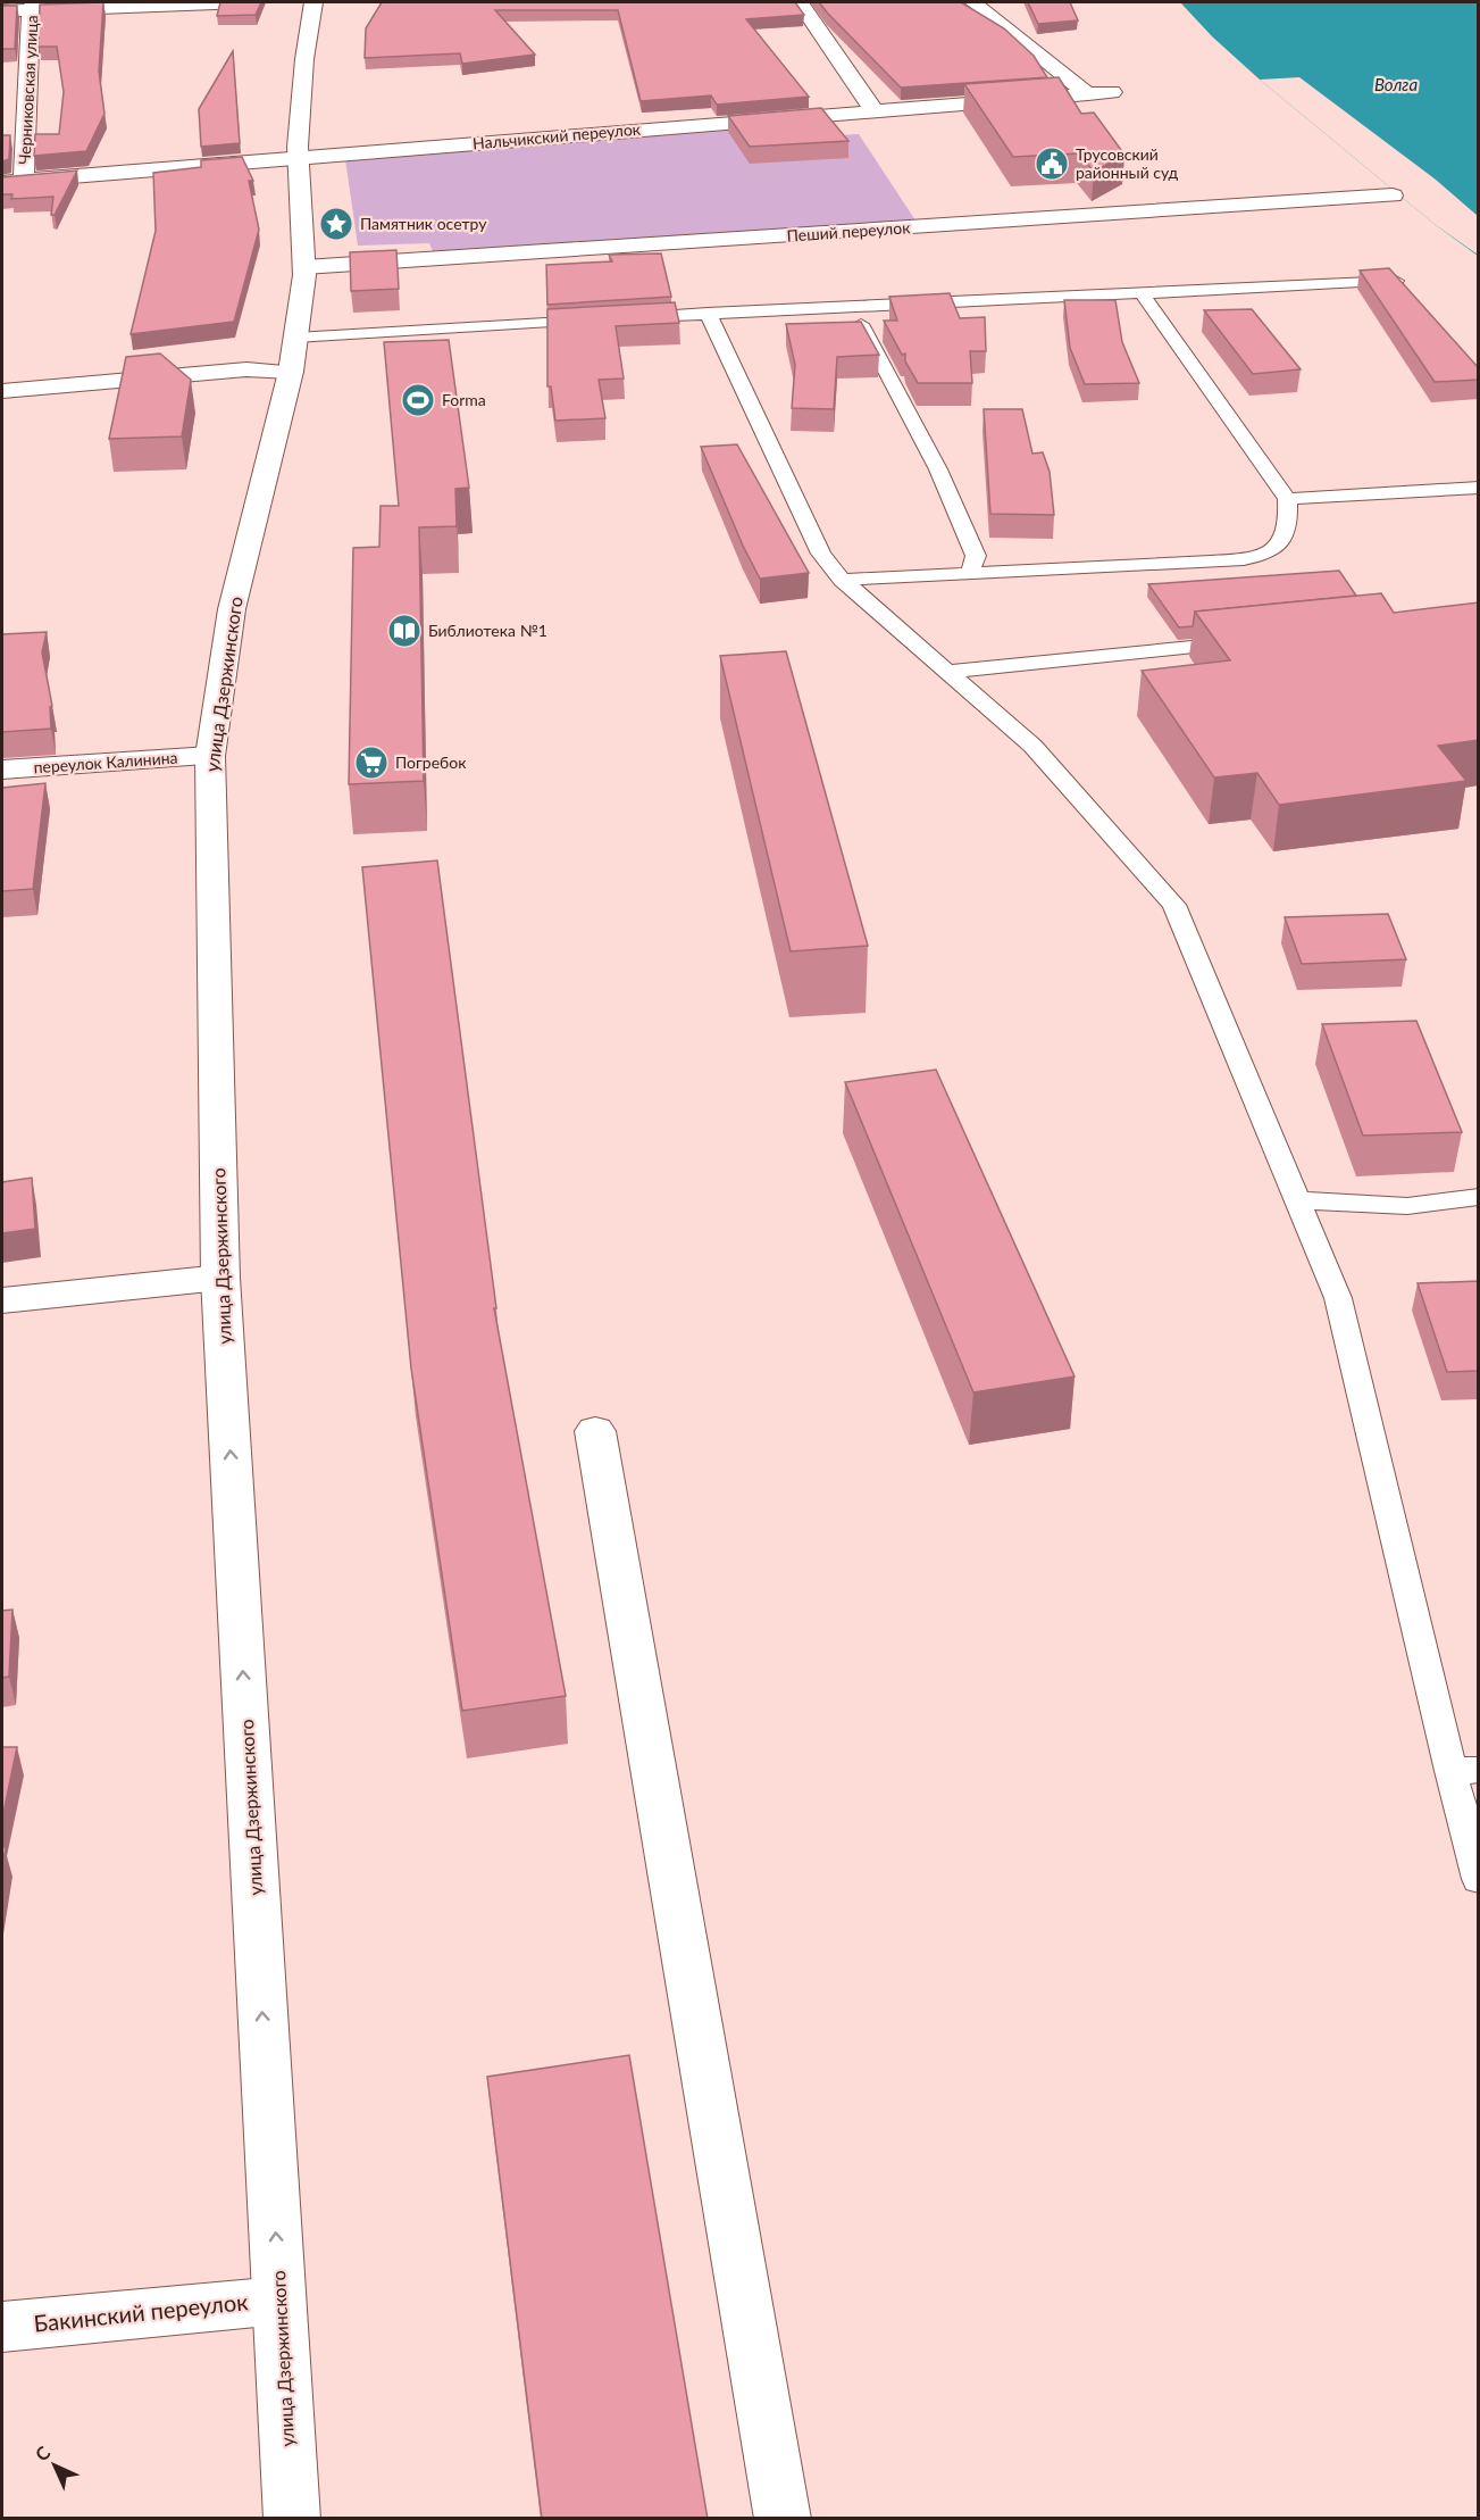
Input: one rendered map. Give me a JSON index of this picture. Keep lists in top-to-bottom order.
{
  "streets": {
    "street": [
      "Черниковская улица",
      "Нальчикский переулок",
      "Пеший переулок",
      "улица Дзержинского",
      "переулок Калинина",
      "Бакинский переулок"
    ]
  },
  "crossings": [
    ["Черниковская улица", "Нальчикский переулок"],
    ["Нальчикский переулок", "улица Дзержинского"],
    ["Пеший переулок", "улица Дзержинского"],
    ["улица Дзержинского", "переулок Калинина"],
    ["улица Дзержинского", "Бакинский переулок"]
  ],
  "one_way": ["улица Дзержинского"],
  "water": ["Волга"],
  "places": {
    "public building": ["Трусовский районный суд"],
    "place": ["Памятник осетру"],
    "sports": ["Forma"],
    "library": ["Библиотека №1"],
    "supermarket": ["Погребок"]
  },
  "north": "top left"
}
